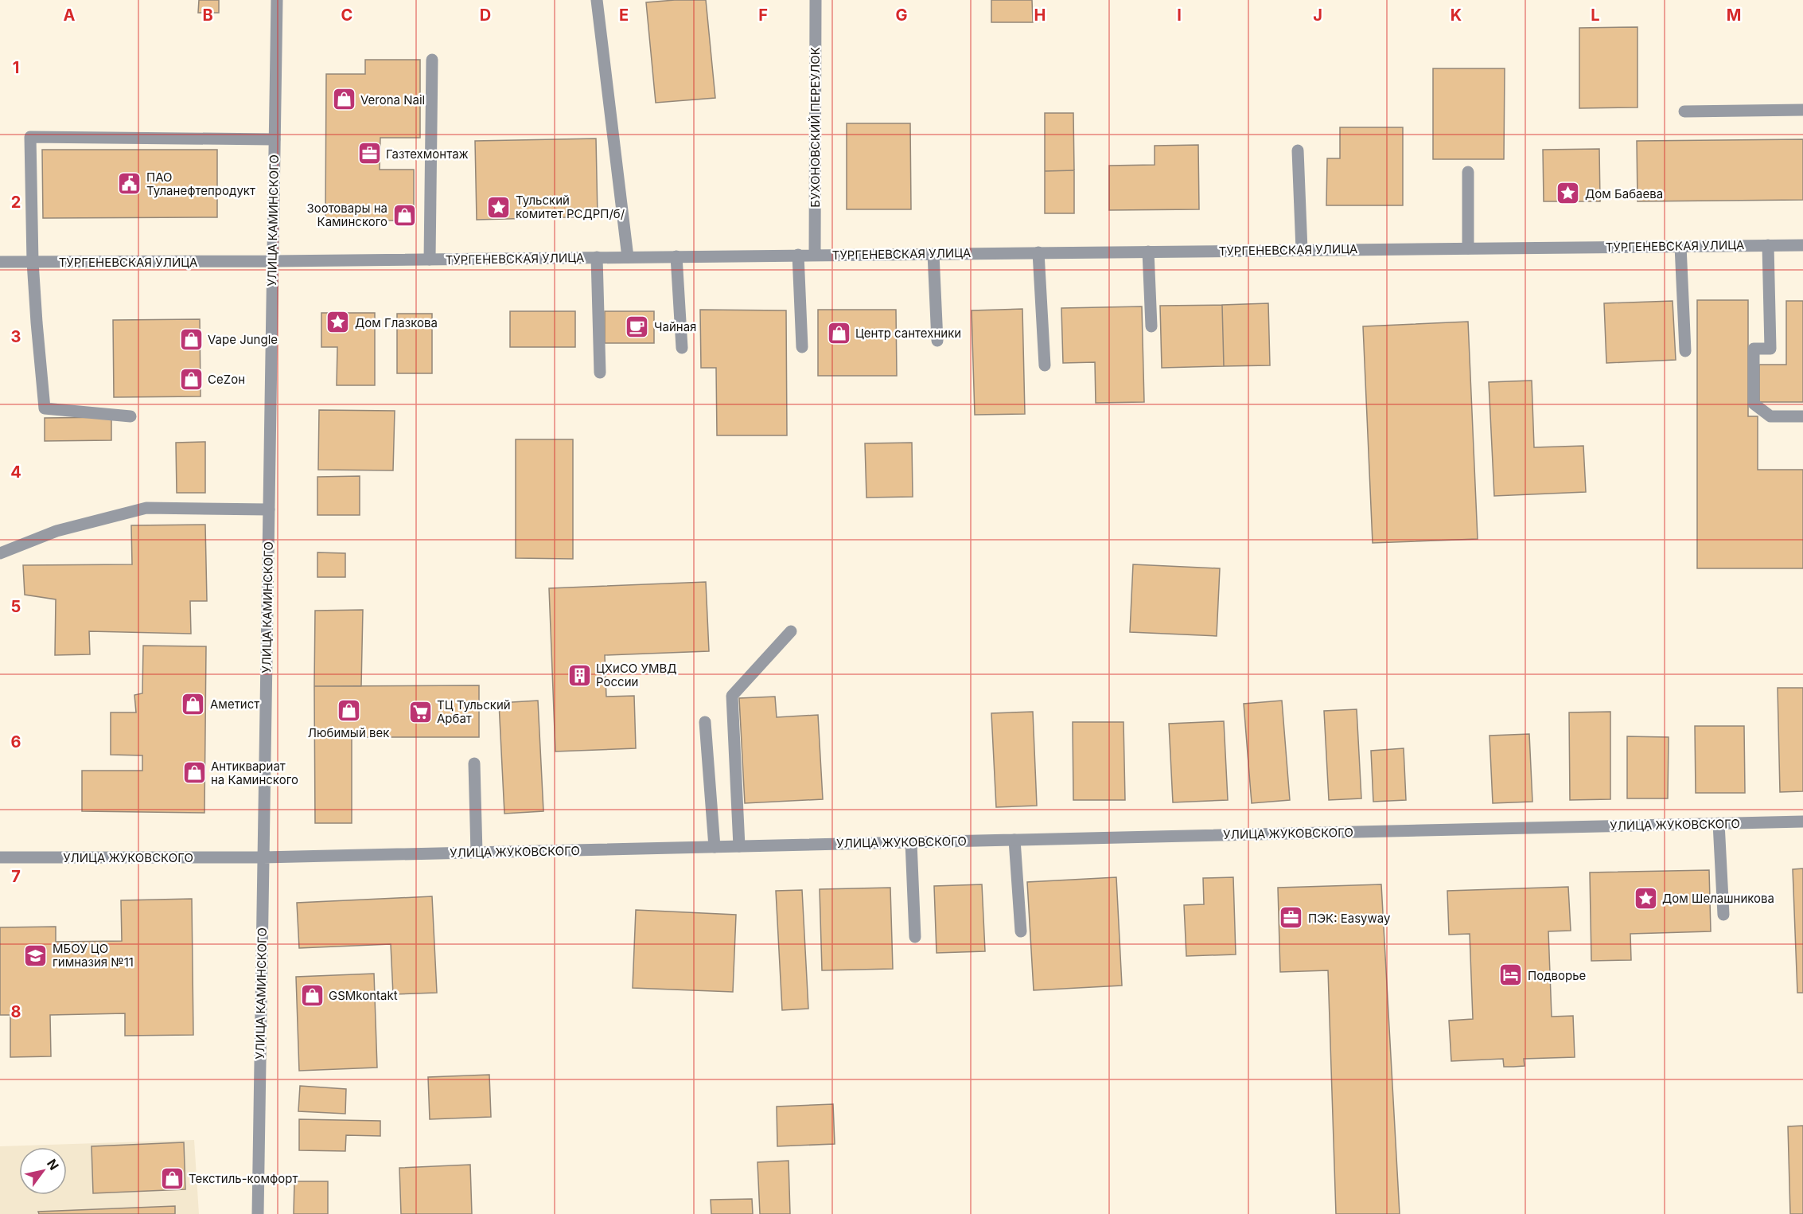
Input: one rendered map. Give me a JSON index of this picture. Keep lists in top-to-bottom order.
{
  "streets": {
    "street": [
      "БУХОНОВСКИЙ ПЕРЕУЛОК",
      "УЛИЦА КАМИНСКОГО",
      "ТУРГЕНЕВСКАЯ УЛИЦА",
      "УЛИЦА ЖУКОВСКОГО"
    ]
  },
  "crossings": [
    ["БУХОНОВСКИЙ ПЕРЕУЛОК", "ТУРГЕНЕВСКАЯ УЛИЦА"],
    ["УЛИЦА КАМИНСКОГО", "ТУРГЕНЕВСКАЯ УЛИЦА"],
    ["УЛИЦА КАМИНСКОГО", "УЛИЦА ЖУКОВСКОГО"]
  ],
  "places": {
    "shop": [
      "Verona Nail",
      "Зоотовары на Каминского",
      "Центр сантехники",
      "Vape Jungle",
      "СеZон",
      "Аметист",
      "Любимый век",
      "Антиквариат на Каминского",
      "GSMkontakt",
      "Текстиль-комфорт"
    ],
    "office": ["Газтехмонтаж", "ПЭК: Easyway"],
    "public building": ["ПАО Туланефтепродукт"],
    "place": [
      "Дом Бабаева",
      "Тульский комитет РСДРП/б/",
      "Дом Глазкова",
      "Дом Шелашникова"
    ],
    "cafe": ["Чайная"],
    "building": ["ЦХиСО УМВД России"],
    "supermarket": ["ТЦ Тульский Арбат"],
    "school or university": ["МБОУ ЦО гимназия №11"],
    "hotel": ["Подворье"]
  },
  "north": "top right",
  "grid": {
    "columns": [
      "A",
      "B",
      "C",
      "D",
      "E",
      "F",
      "G",
      "H",
      "I",
      "J",
      "K",
      "L",
      "M"
    ],
    "rows": [
      "1",
      "2",
      "3",
      "4",
      "5",
      "6",
      "7",
      "8"
    ]
  }
}
